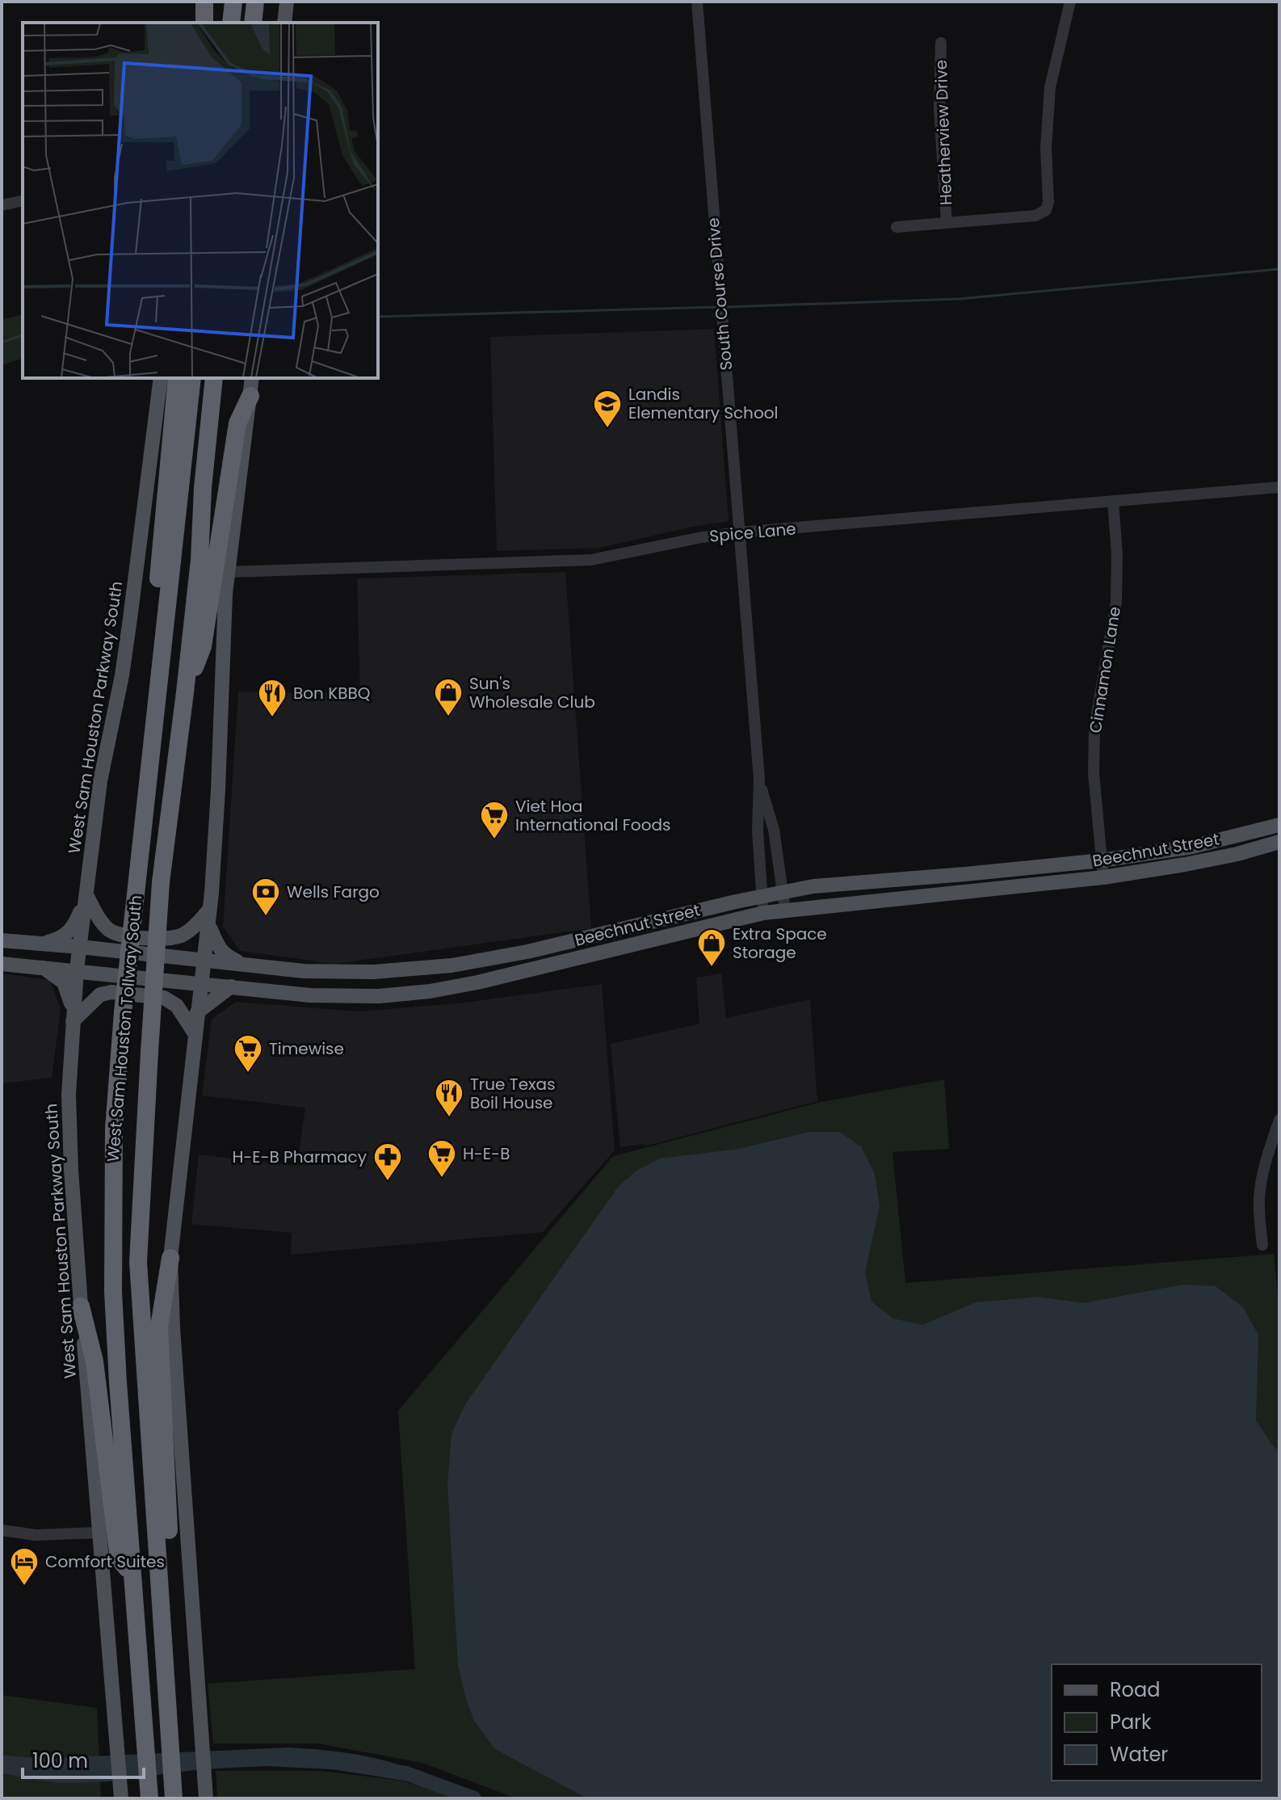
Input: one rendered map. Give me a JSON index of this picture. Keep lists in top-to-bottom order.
{
  "streets": {
    "highway": ["West Sam Houston Tollway South"],
    "main road": ["West Sam Houston Parkway South", "Beechnut Street"],
    "street": [
      "Heatherview Drive",
      "South Course Drive",
      "Spice Lane",
      "Cinnamon Lane"
    ]
  },
  "crossings": [
    ["South Course Drive", "Spice Lane"],
    ["South Course Drive", "Beechnut Street"],
    ["Spice Lane", "Cinnamon Lane"],
    ["Cinnamon Lane", "Beechnut Street"],
    ["West Sam Houston Parkway South", "Beechnut Street"]
  ],
  "places": {
    "school or university": ["Landis Elementary School"],
    "shop": ["Sun's Wholesale Club", "Extra Space Storage"],
    "restaurant": ["Bon KBBQ", "True Texas Boil House"],
    "supermarket": ["Viet Hoa International Foods", "Timewise", "H-E-B"],
    "bank": ["Wells Fargo"],
    "pharmacy": ["H-E-B Pharmacy"],
    "hotel": ["Comfort Suites"]
  },
  "legend": ["Road", "Park", "Water"],
  "scale_bar": "100 m"
}
